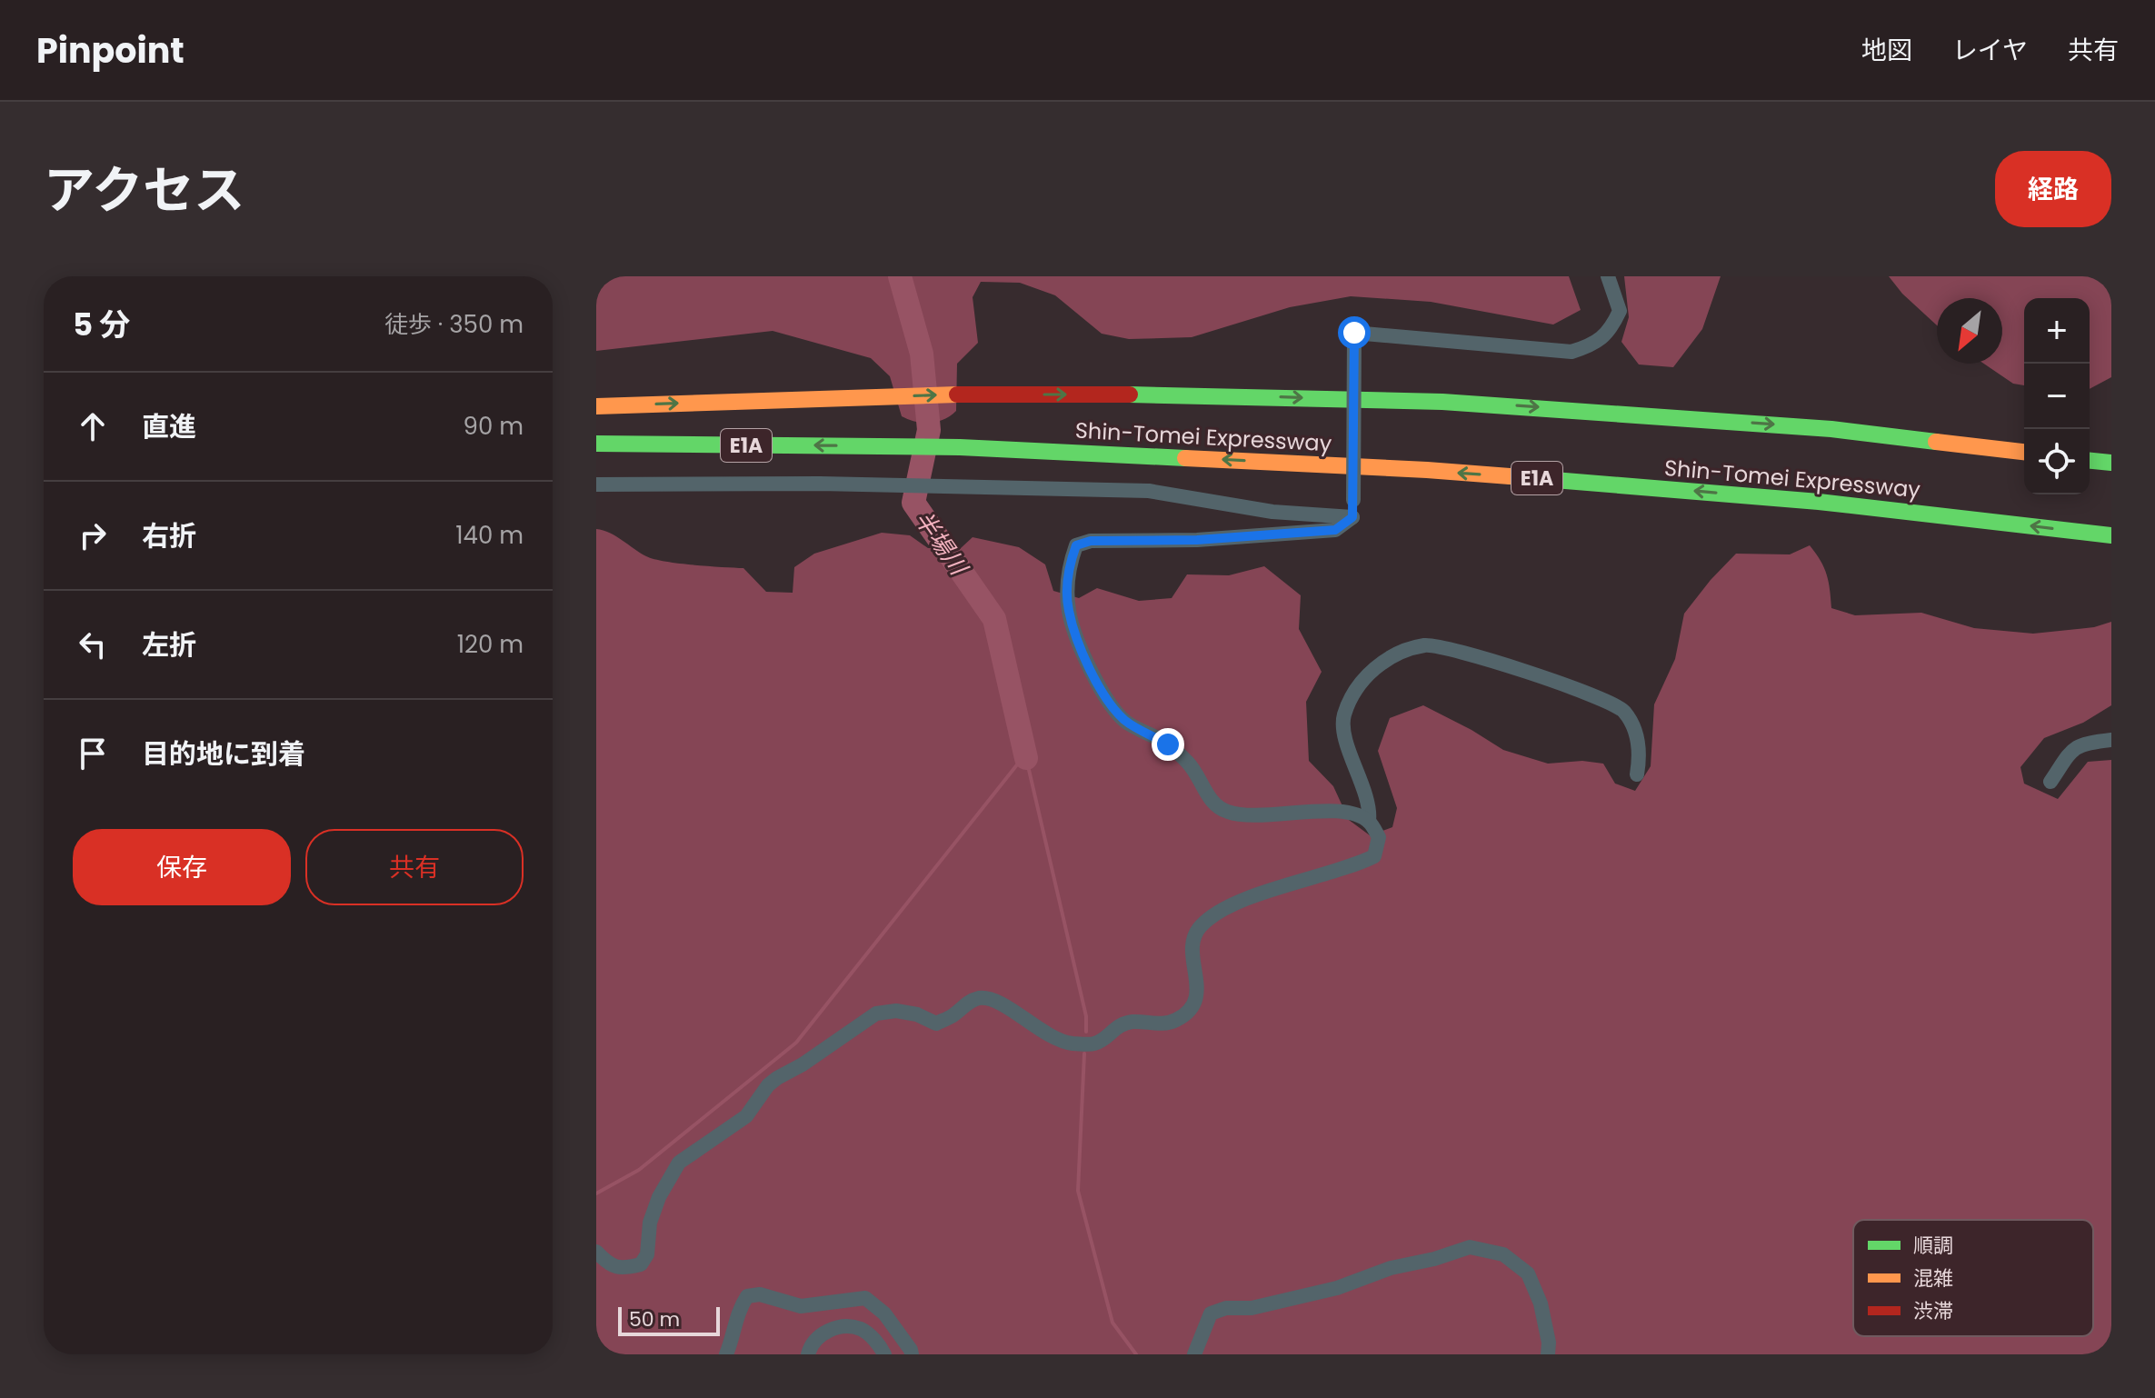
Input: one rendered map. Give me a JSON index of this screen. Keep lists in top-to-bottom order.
{
  "streets": {
    "highway": ["Shin-Tomei Expressway", "E1A"]
  },
  "water": ["半場川"],
  "legend": ["順調", "混雑", "渋滞"],
  "scale_bar": "50 m",
  "north": "bottom left",
  "page": {
    "header": "Pinpoint",
    "nav": ["地図", "レイヤ", "共有"],
    "title": "アクセス",
    "buttons": [
      "経路",
      ["保存", "共有"]
    ],
    "heading": ["5 分", "徒歩 · 350 m"],
    "map_buttons": ["+", "−"],
    "list": [
      ["直進", "90 m"],
      ["右折", "140 m"],
      ["左折", "120 m"],
      "目的地に到着"
    ],
    "scale": "50 m"
  }
}
